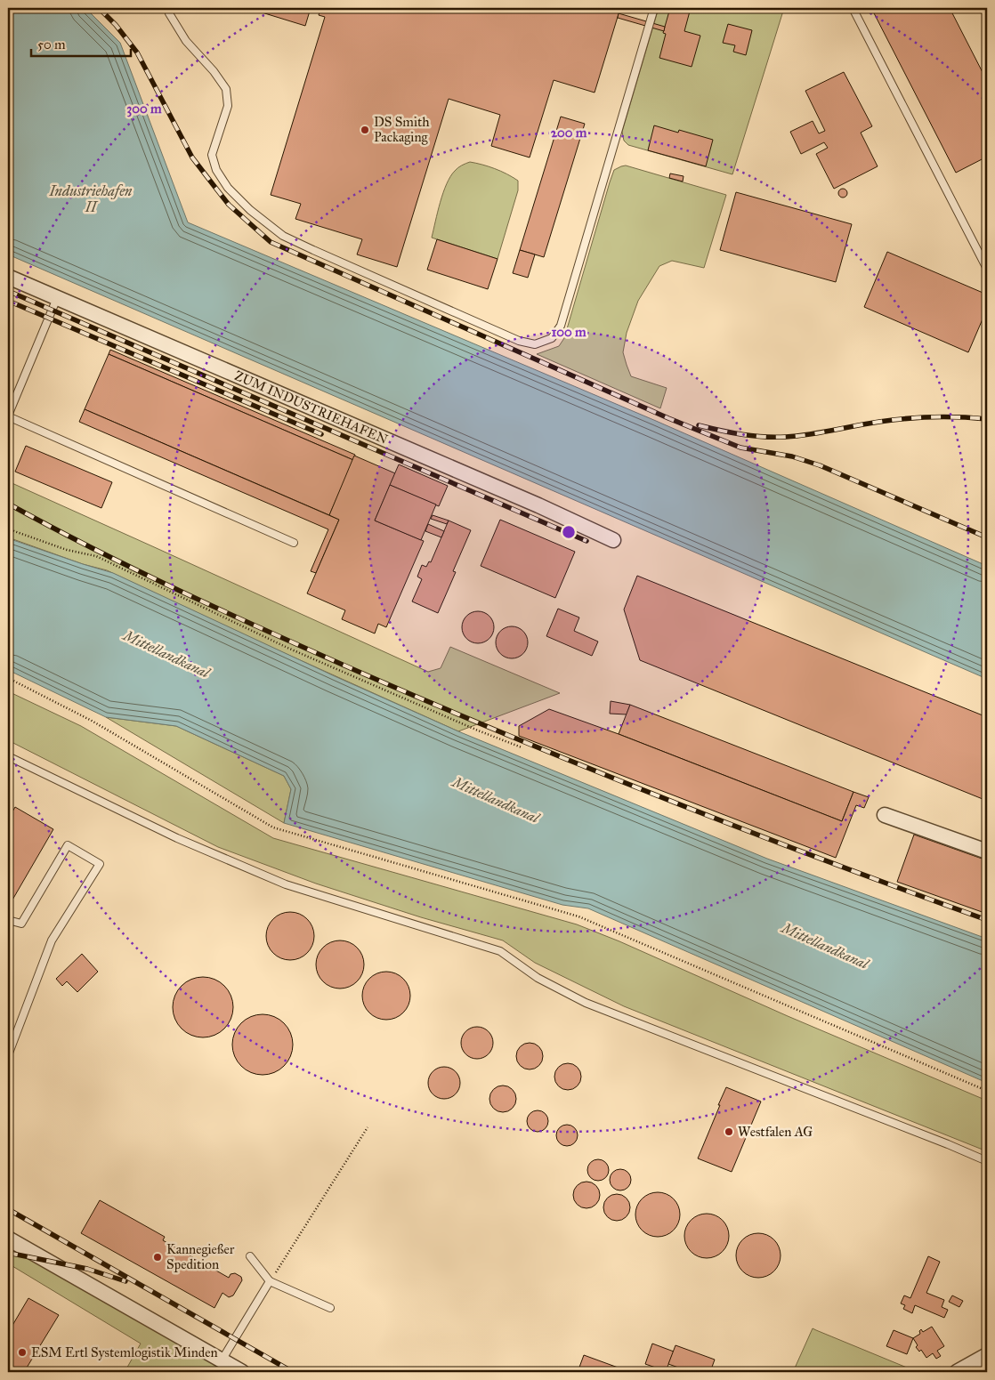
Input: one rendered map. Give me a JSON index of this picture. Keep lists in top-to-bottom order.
{
  "streets": {
    "street": ["ZUM INDUSTRIEHAFEN"]
  },
  "water": ["Industriehafen II", "Mittellandkanal"],
  "places": [
    "DS Smith Packaging",
    "Westfalen AG",
    "Kannegießer Spedition",
    "ESM Ertl Systemlogistik Minden"
  ],
  "scale_bar": "50 m",
  "rings": ["300 m", "200 m", "100 m"]
}
